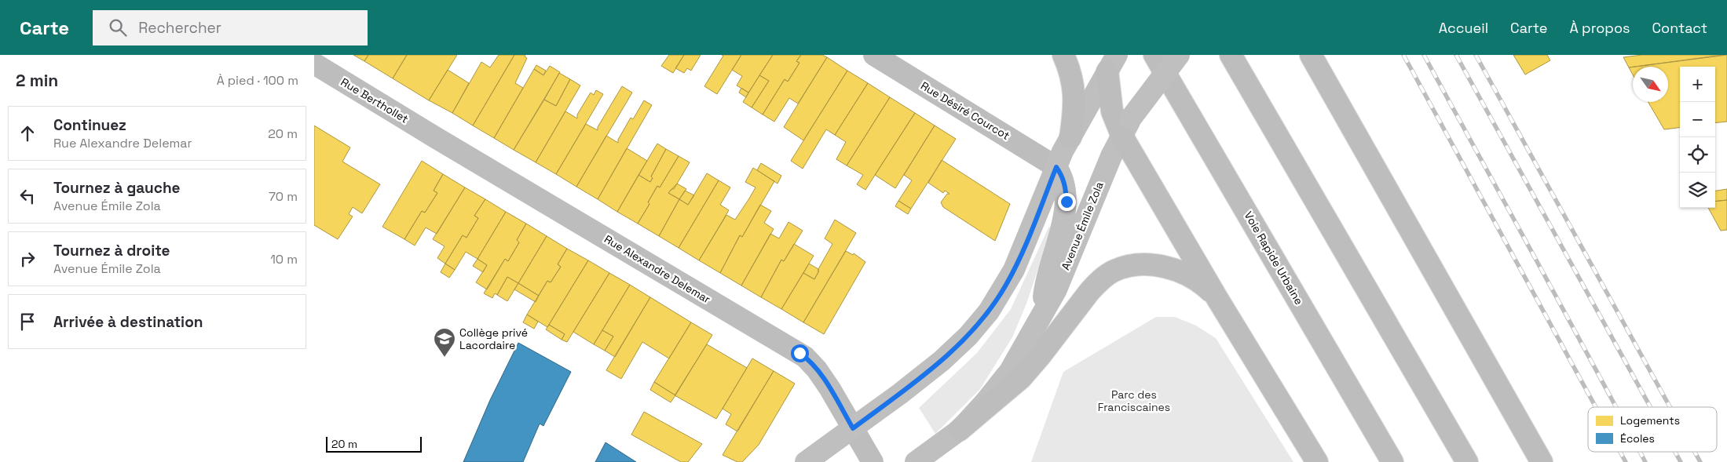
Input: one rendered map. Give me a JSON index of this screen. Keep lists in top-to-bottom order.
{
  "streets": {
    "main road": [
      "Rue Berthollet",
      "Rue Désiré Courcot",
      "Avenue Émile Zola",
      "Voie Rapide Urbaine",
      "Rue Alexandre Delemar"
    ]
  },
  "crossings": [
    ["Rue Berthollet", "Rue Alexandre Delemar"],
    ["Rue Désiré Courcot", "Avenue Émile Zola"]
  ],
  "parks": ["Parc des Franciscaines"],
  "places": {
    "school or university": ["Collège privé Lacordaire"]
  },
  "legend": ["Logements", "Écoles"],
  "scale_bar": "20 m",
  "north": "bottom right",
  "page": {
    "header": "Carte",
    "search": "Rechercher",
    "nav": [
      "Accueil",
      "Carte",
      "À propos",
      "Contact"
    ],
    "heading": ["2 min", "À pied · 100 m"],
    "map_buttons": ["+", "−"],
    "list": [
      ["Continuez", "Rue Alexandre Delemar", "20 m"],
      ["Tournez à gauche", "Avenue Émile Zola", "70 m"],
      ["Tournez à droite", "Avenue Émile Zola", "10 m"],
      "Arrivée à destination"
    ],
    "scale": "20 m"
  }
}
